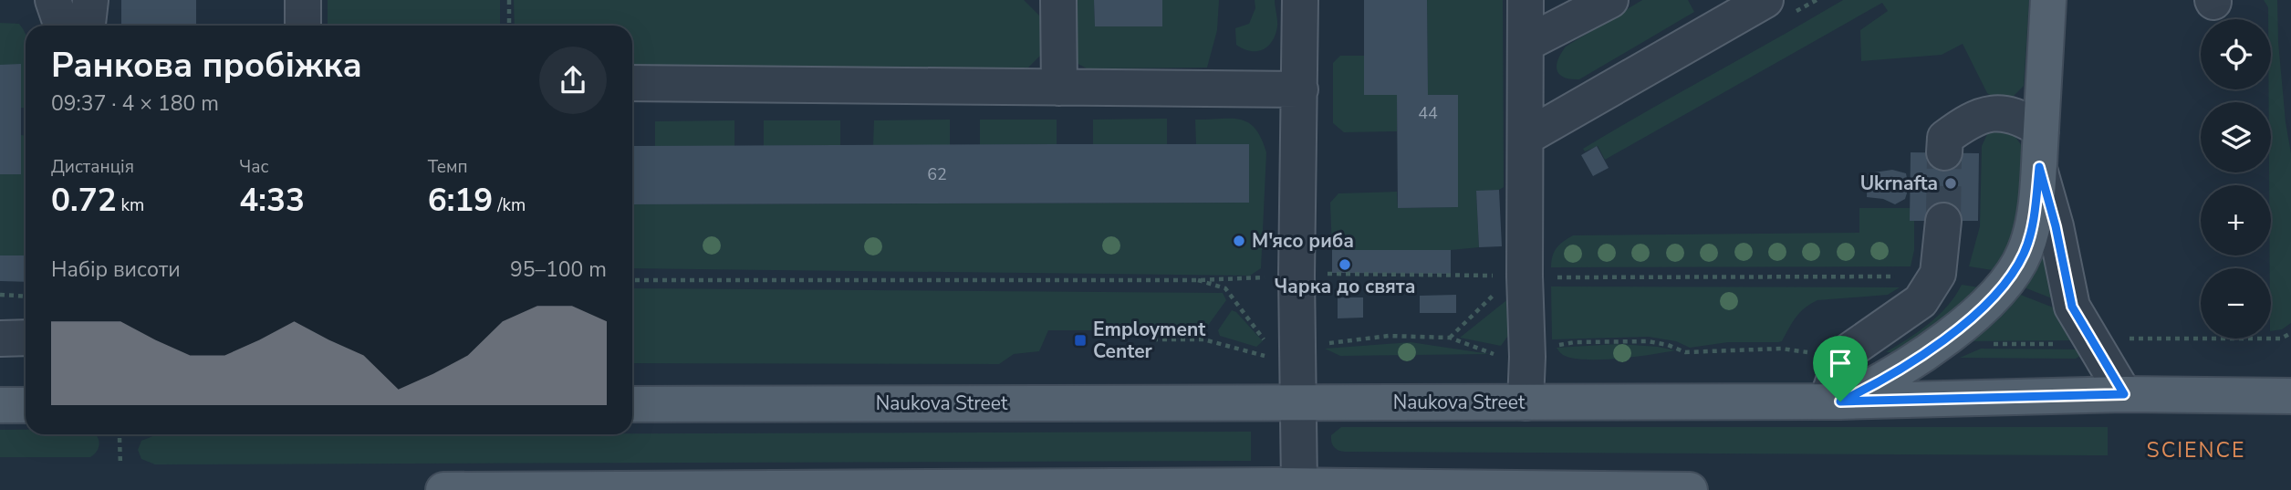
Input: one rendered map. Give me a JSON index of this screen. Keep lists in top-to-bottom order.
{
  "streets": {
    "main road": ["Naukova Street"]
  },
  "districts": ["SCIENCE"],
  "places": {
    "other": ["Ukrnafta", "М'ясо риба", "Чарка до свята"],
    "transit": ["Employment Center"]
  },
  "house_numbers": ["44", "62"],
  "page": {
    "map_buttons": ["+", "−"],
    "heading": ["Ранкова пробіжка", "09:37 · 4 × 180 m"],
    "stats": [
      ["Дистанція", "0.72 km"],
      ["Час", "4:33"],
      ["Темп", "6:19 /km"]
    ],
    "chart": ["Набір висоти", "95–100 m"]
  }
}
